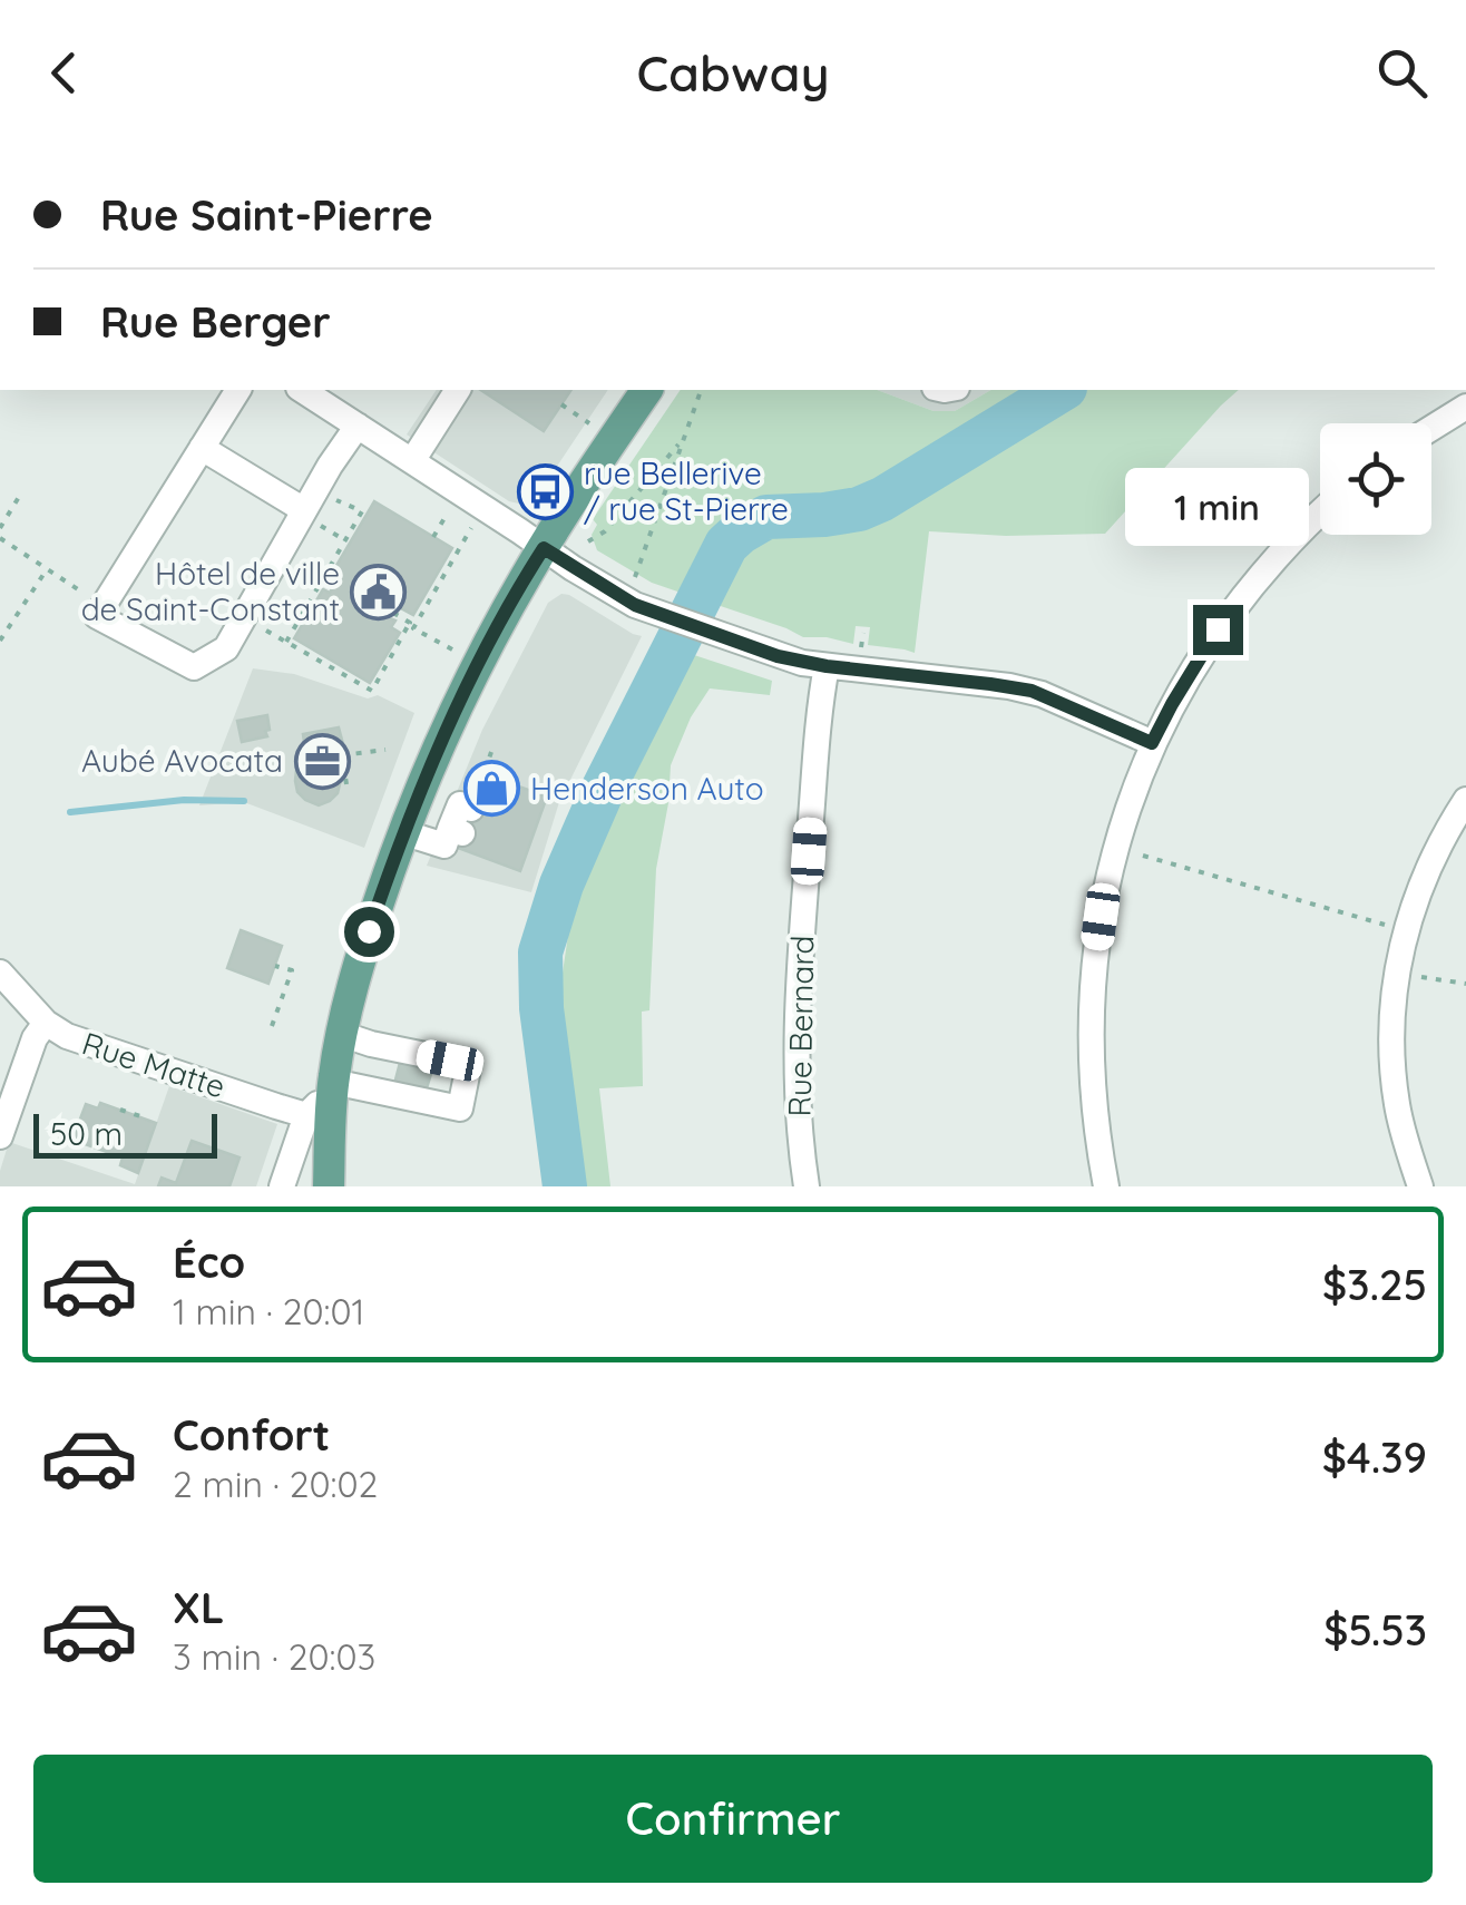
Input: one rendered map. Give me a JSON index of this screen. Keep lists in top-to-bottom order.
{
  "streets": {
    "street": ["Rue Bernard", "Rue Matte"]
  },
  "places": {
    "bus stop": ["rue Bellerive / rue St-Pierre"],
    "public building": ["Hôtel de ville de Saint-Constant"],
    "office": ["Aubé Avocata"],
    "shop": ["Henderson Auto"]
  },
  "scale_bar": "50 m",
  "page": {
    "header": "Cabway",
    "banner": ["Rue Saint-Pierre", "Rue Berger"],
    "bubble": "1 min",
    "scale": "50 m",
    "list": [
      {
        "name": "Éco",
        "note": "1 min · 20:01",
        "value": "$3.25"
      },
      {
        "name": "Confort",
        "note": "2 min · 20:02",
        "value": "$4.39"
      },
      {
        "name": "XL",
        "note": "3 min · 20:03",
        "value": "$5.53"
      }
    ],
    "buttons": "Confirmer"
  }
}
